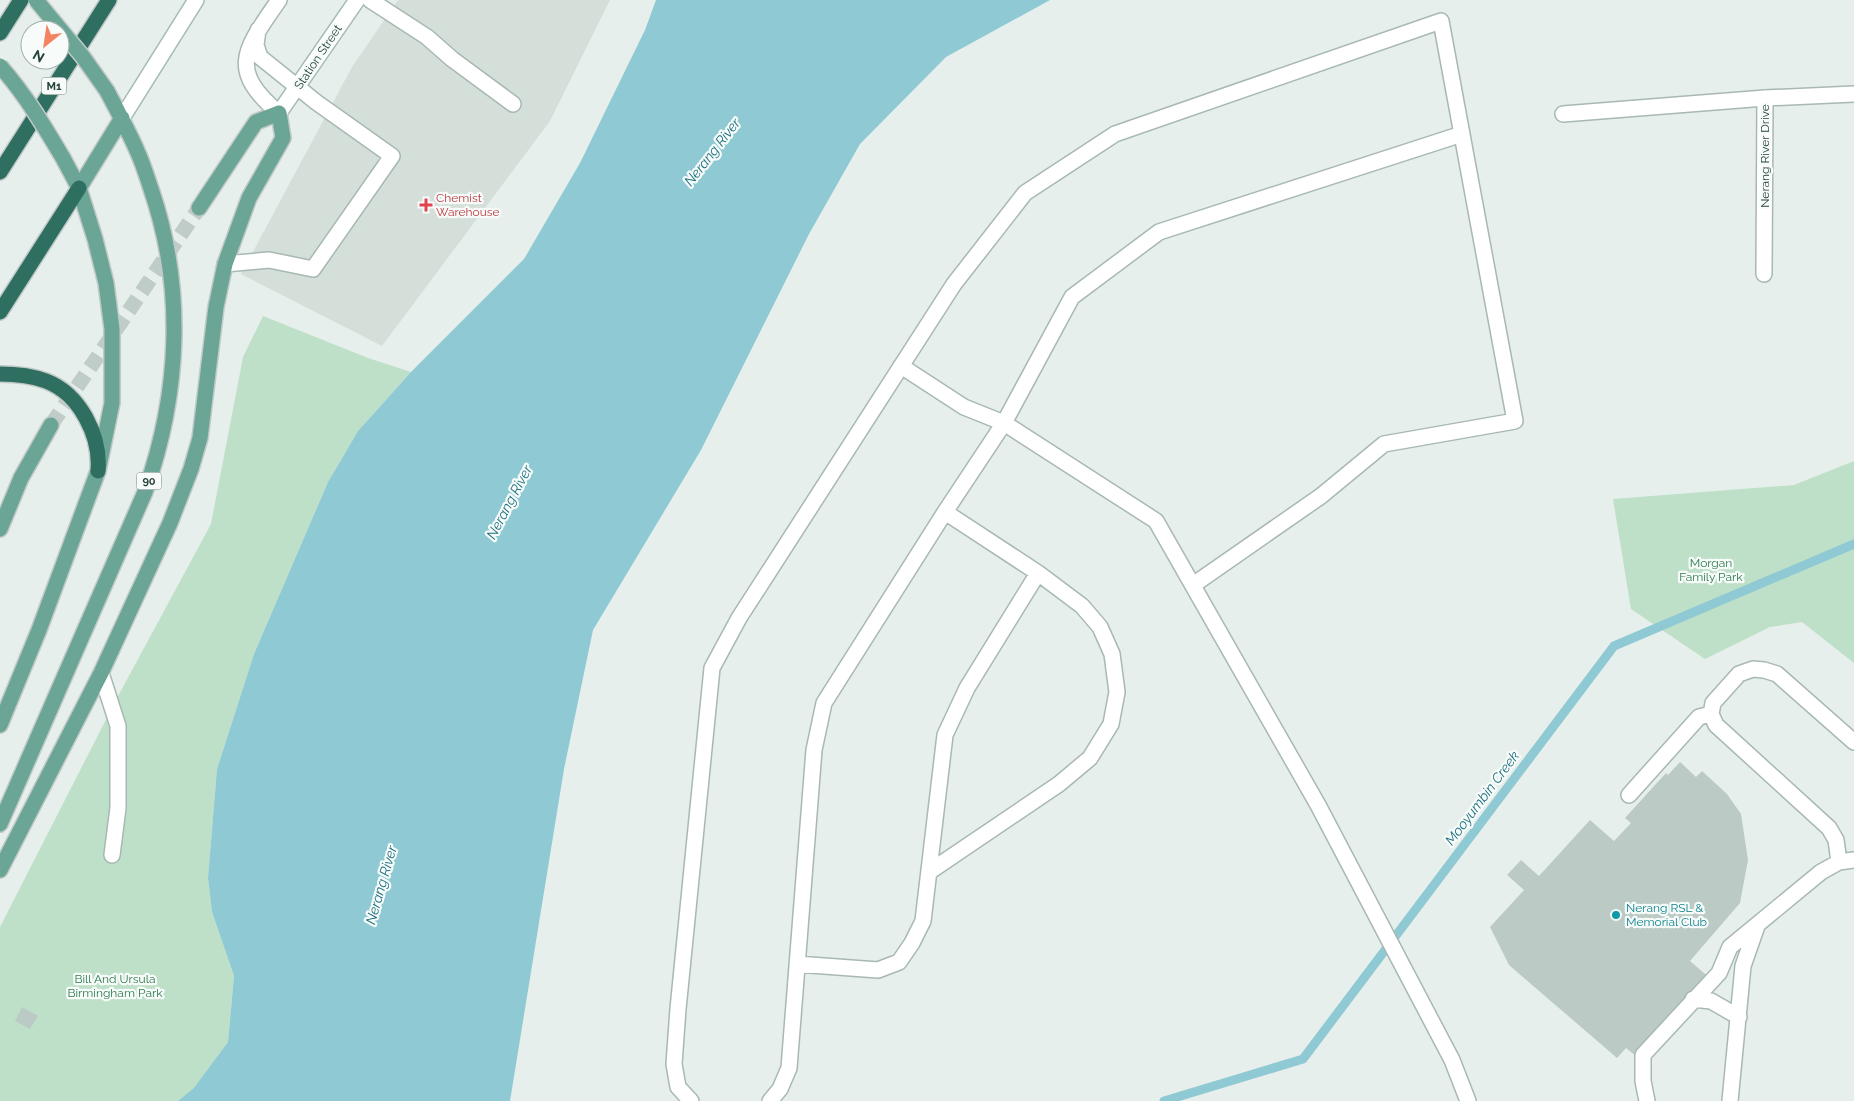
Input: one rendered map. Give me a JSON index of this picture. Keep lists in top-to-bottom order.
{
  "streets": {
    "highway": ["M1"],
    "main road": ["90"],
    "street": ["Station Street", "Nerang River Drive"]
  },
  "water": ["Nerang River", "Mooyumbin Creek"],
  "parks": ["Morgan Family Park", "Bill And Ursula Birmingham Park"],
  "places": {
    "health": ["Chemist Warehouse"],
    "other": ["Nerang RSL & Memorial Club"]
  },
  "north": "bottom left"
}
